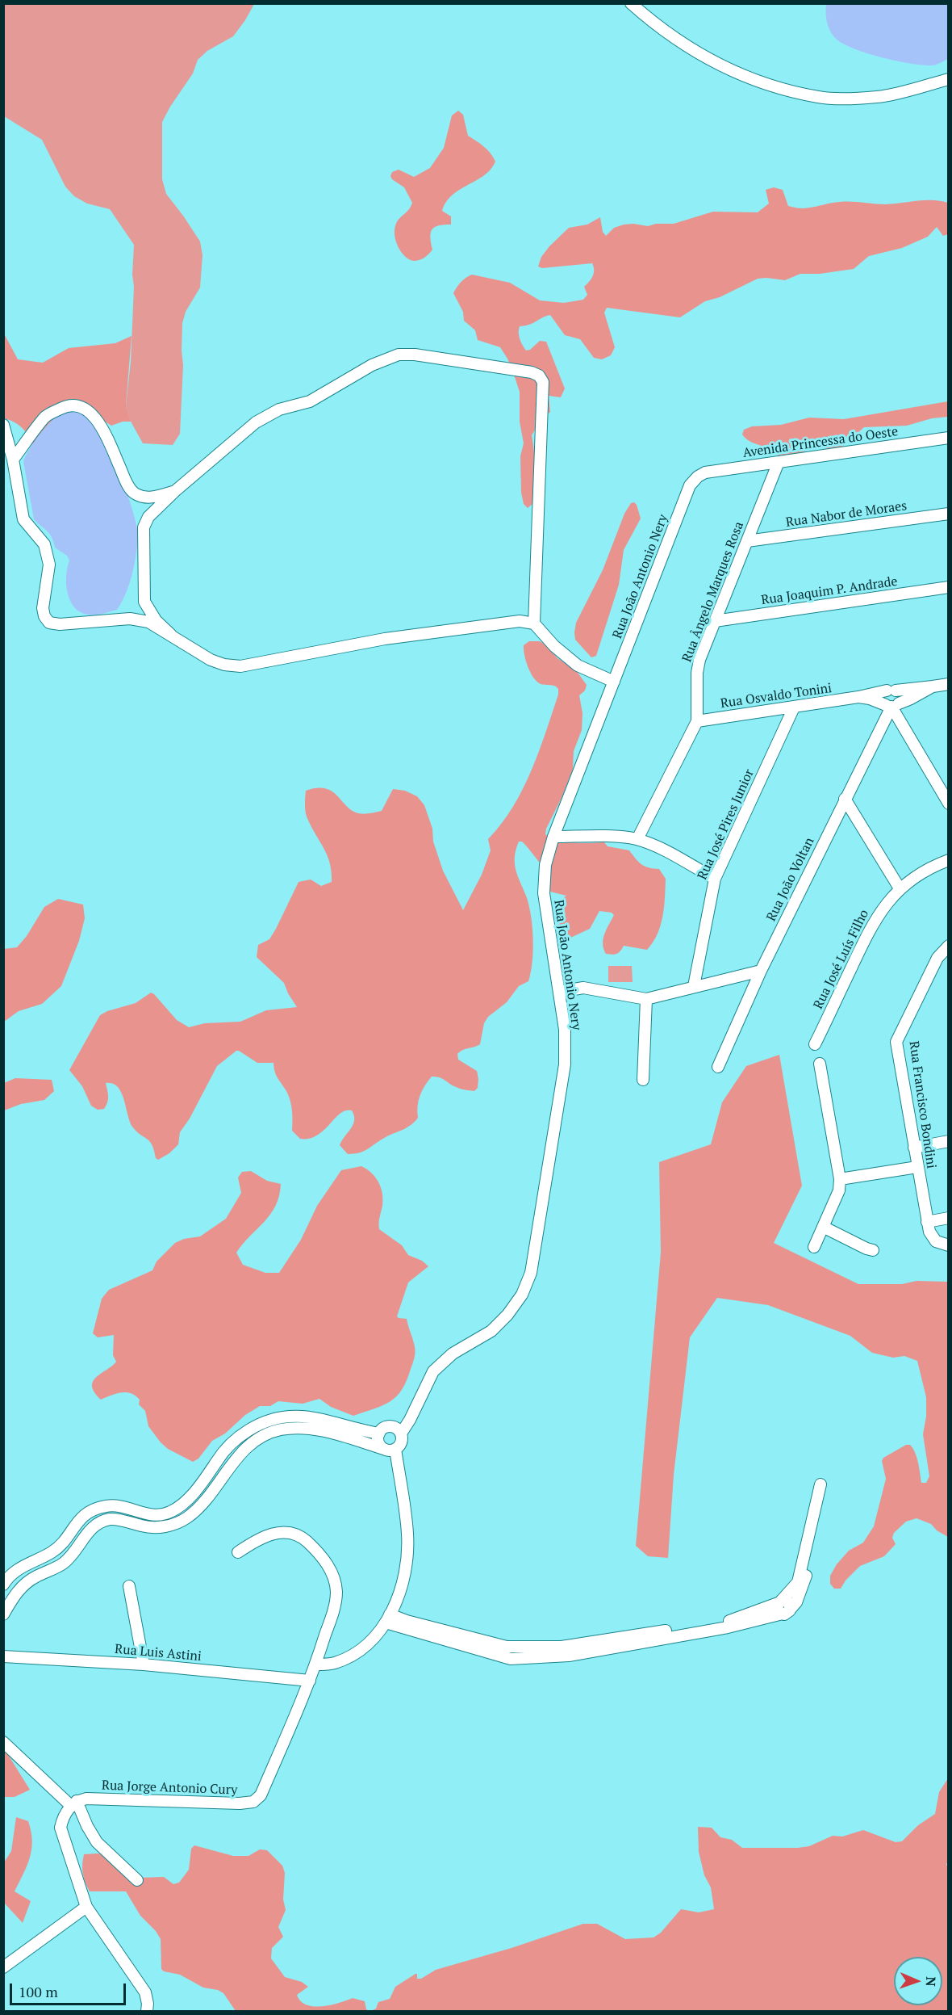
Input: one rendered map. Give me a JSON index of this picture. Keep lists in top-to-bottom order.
{
  "streets": {
    "street": [
      "Avenida Princessa do Oeste",
      "Rua Nabor de Moraes",
      "Rua João Antonio Nery",
      "Rua Joaquim P. Andrade",
      "Rua Ângelo Marques Rosa",
      "Rua Osvaldo Tonini",
      "Rua José Pires Junior",
      "Rua João Voltan",
      "Rua José Luís Filho",
      "Rua Francisco Bondini",
      "Rua Luis Astini",
      "Rua Jorge Antonio Cury"
    ]
  },
  "crossings": [
    ["Avenida Princessa do Oeste", "Rua João Antonio Nery"],
    ["Avenida Princessa do Oeste", "Rua Ângelo Marques Rosa"],
    ["Rua Nabor de Moraes", "Rua Ângelo Marques Rosa"],
    ["Rua Joaquim P. Andrade", "Rua Ângelo Marques Rosa"],
    ["Rua Ângelo Marques Rosa", "Rua Osvaldo Tonini"],
    ["Rua Osvaldo Tonini", "Rua José Pires Junior"],
    ["Rua Osvaldo Tonini", "Rua João Voltan"],
    ["Rua Luis Astini", "Rua Jorge Antonio Cury"]
  ],
  "scale_bar": "100 m",
  "north": "right"
}
